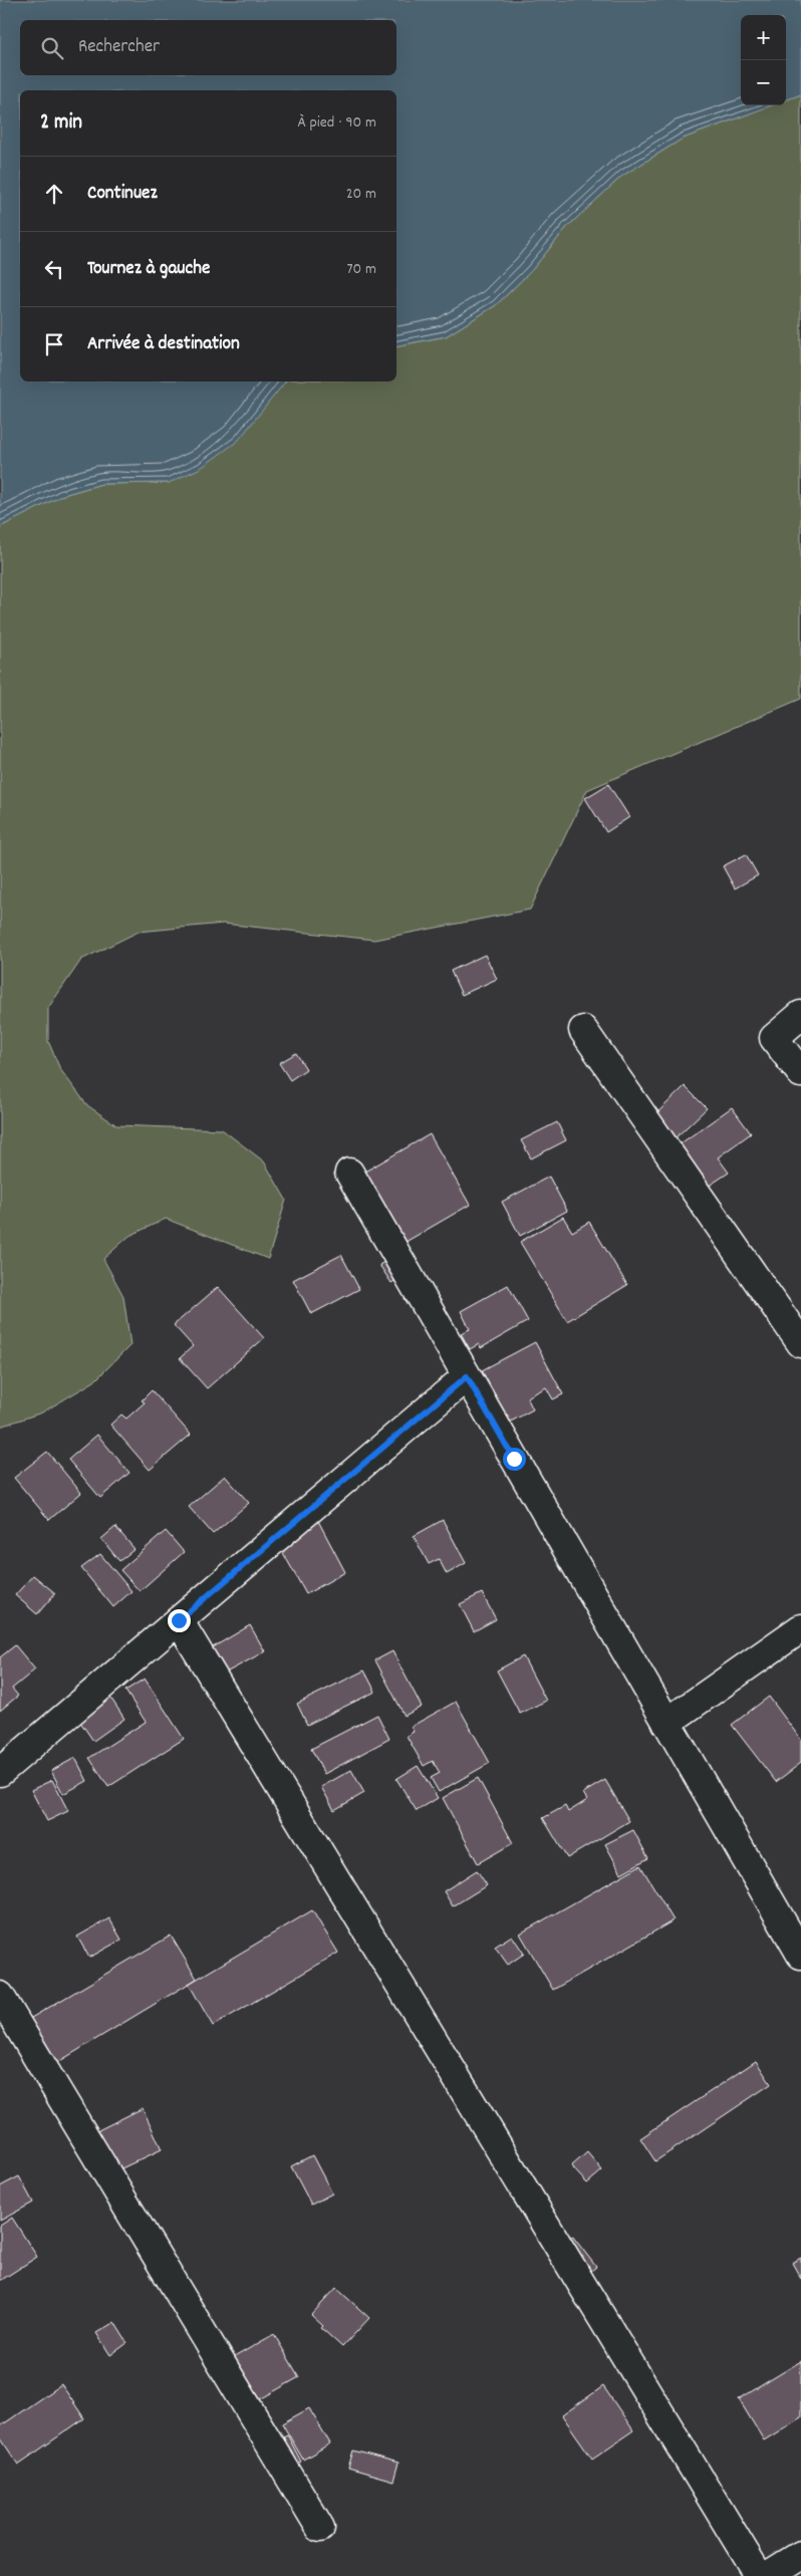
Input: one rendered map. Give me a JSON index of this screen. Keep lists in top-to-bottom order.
{
  "page": {
    "map_buttons": ["+", "−"],
    "search": "Rechercher",
    "heading": ["2 min", "À pied · 90 m"],
    "list": [
      ["Continuez", "20 m"],
      ["Tournez à gauche", "70 m"],
      "Arrivée à destination"
    ]
  }
}
